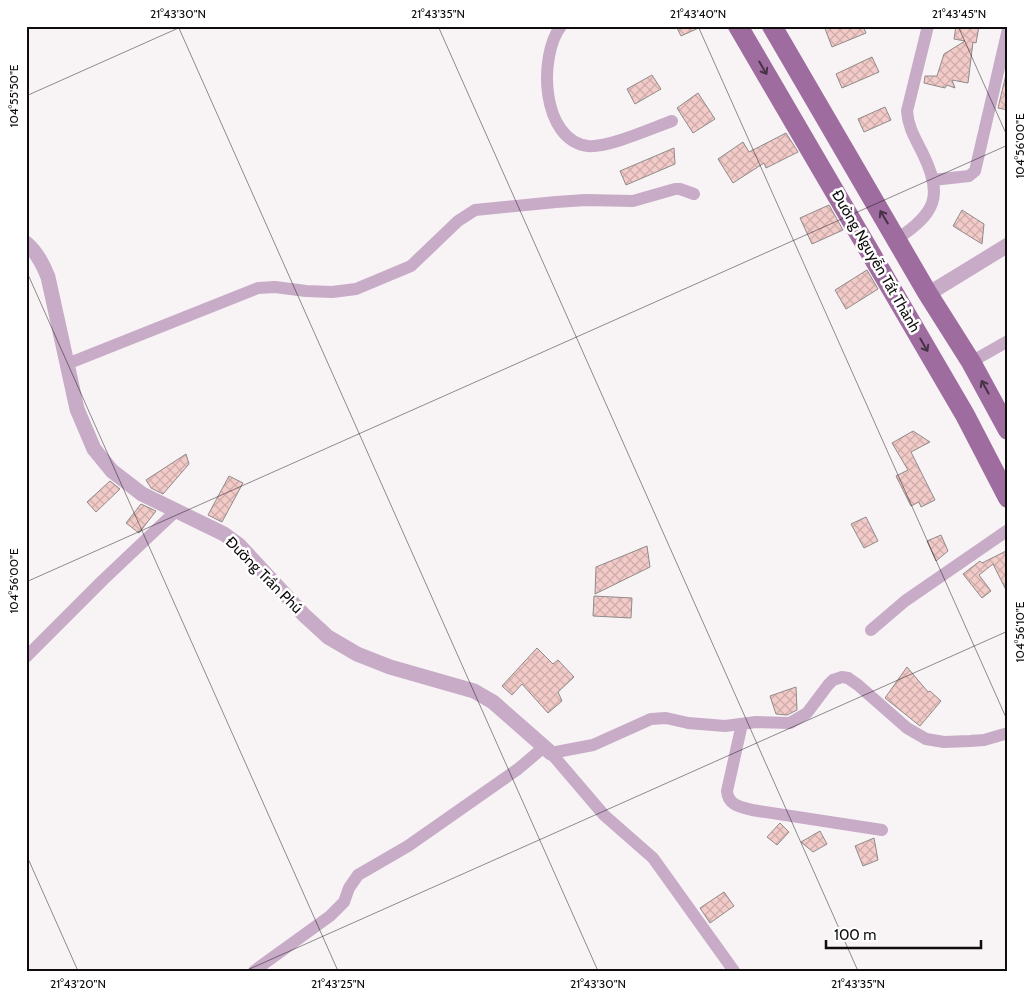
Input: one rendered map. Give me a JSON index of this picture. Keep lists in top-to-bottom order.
{
  "streets": {
    "main road": ["Đường Nguyễn Tất Thành"],
    "street": ["Đường Trần Phú"]
  },
  "scale_bar": "100 m",
  "coordinates": [
    "21°43'30\"N",
    "21°43'35\"N",
    "21°43'40\"N",
    "21°43'45\"N",
    "104°55'50\"E",
    "104°56'00\"E",
    "104°56'10\"E",
    "21°43'20\"N",
    "21°43'25\"N"
  ]
}
